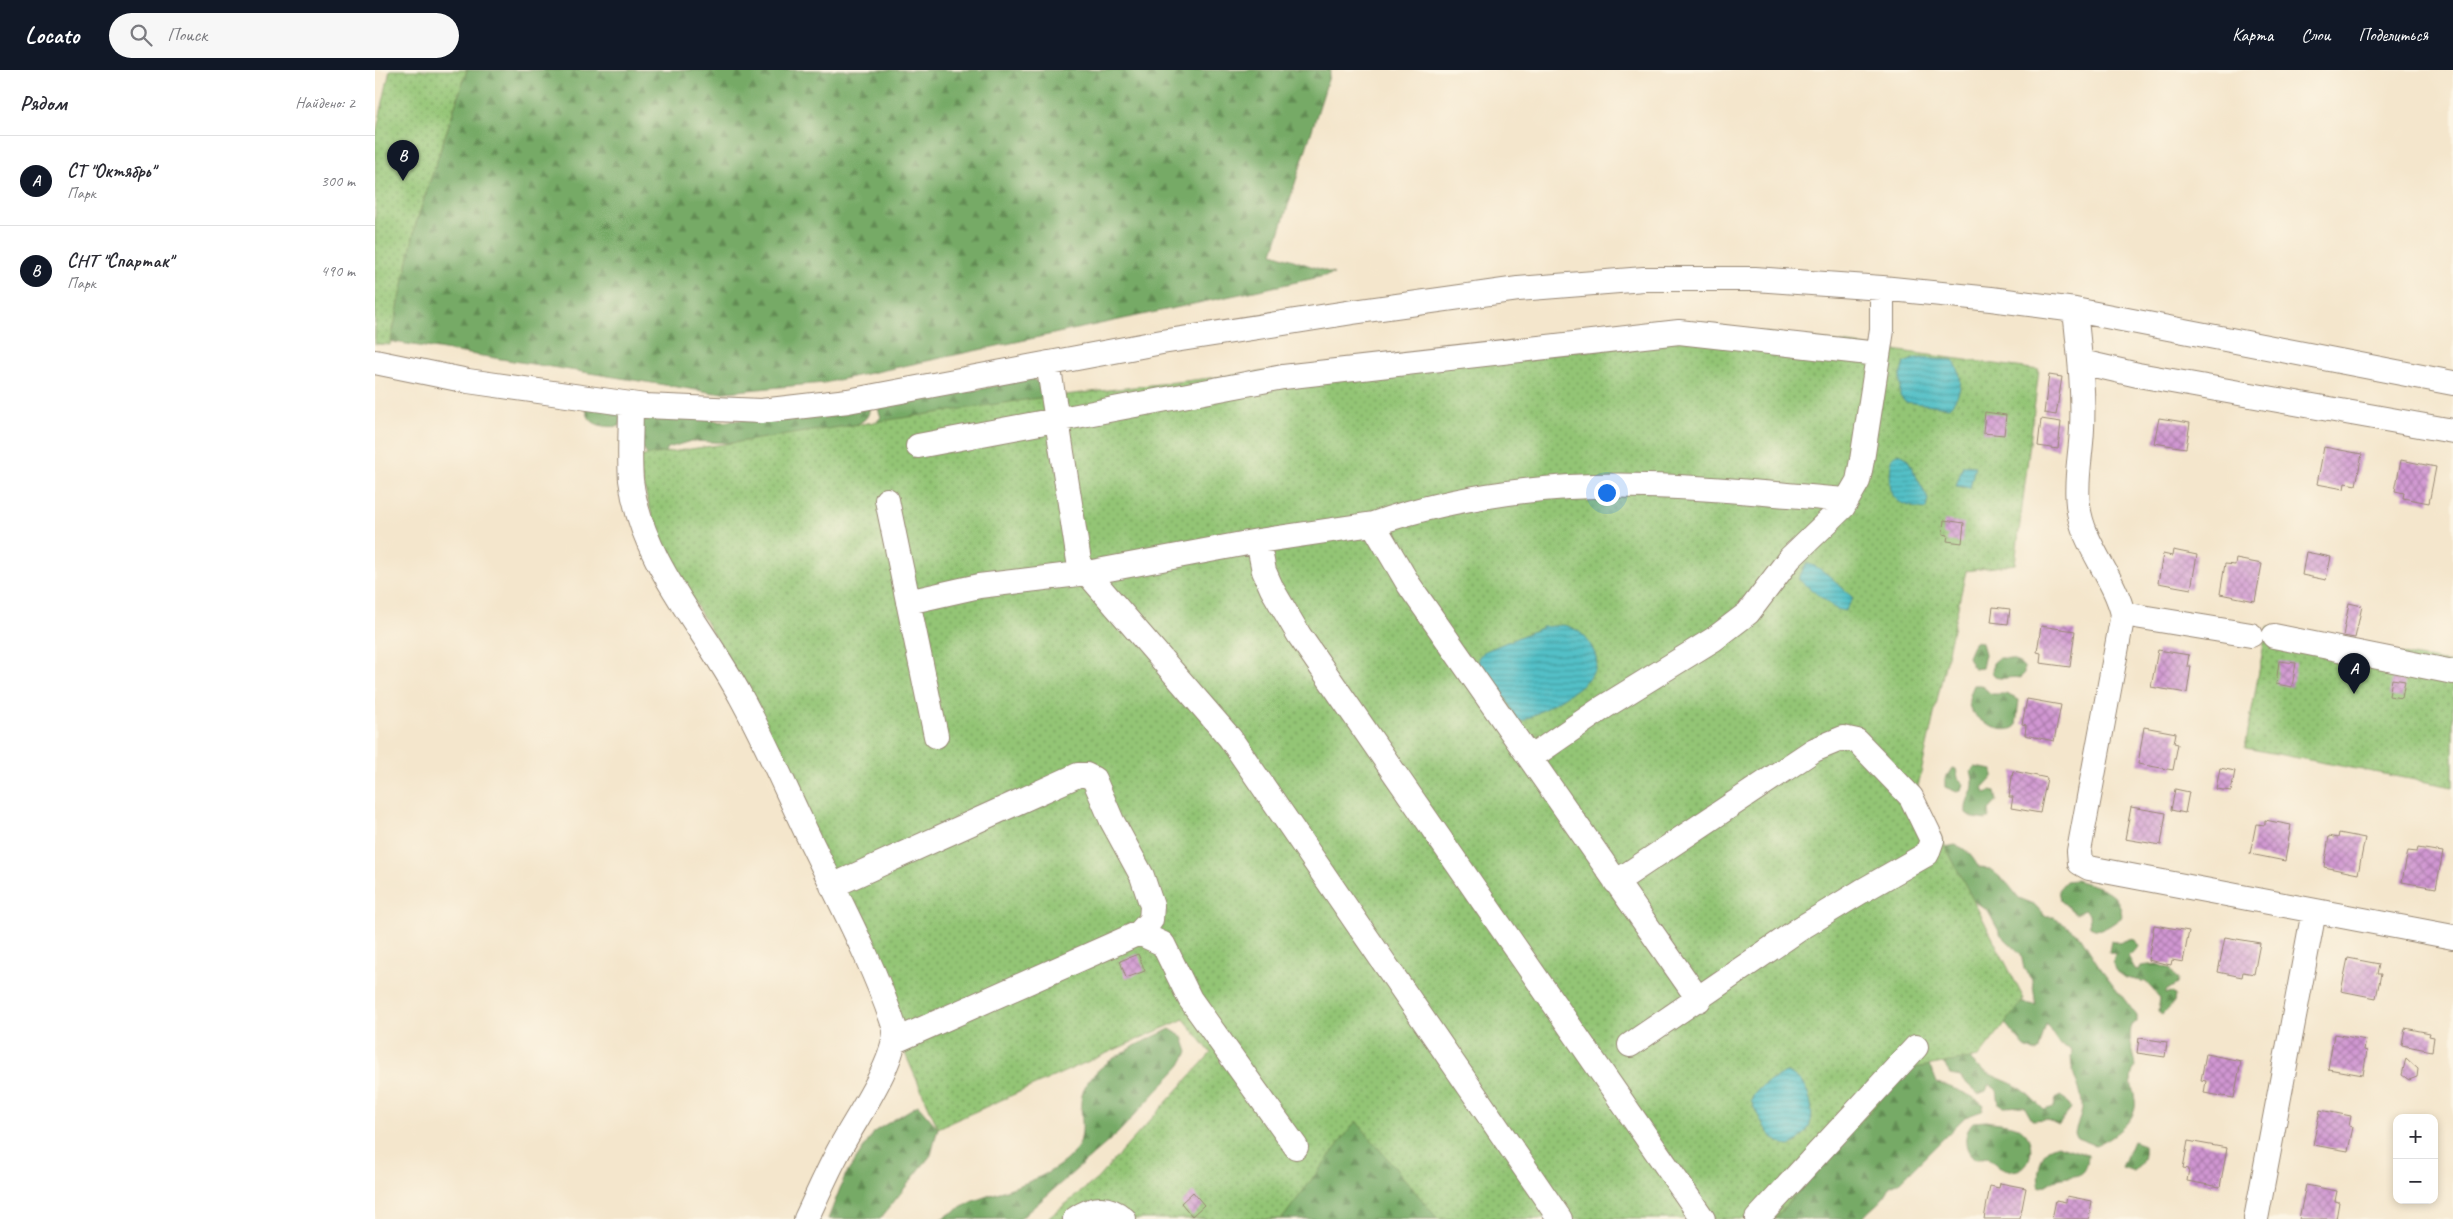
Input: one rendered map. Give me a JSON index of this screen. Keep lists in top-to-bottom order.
{
  "page": {
    "header": "Locato",
    "search": "Поиск",
    "nav": ["Карта", "Слои", "Поделиться"],
    "heading": ["Рядом", "Найдено: 2"],
    "list": [
      {
        "mark": "A",
        "name": "СТ \"Октябрь\"",
        "note": "Парк",
        "value": "300 m"
      },
      {
        "mark": "B",
        "name": "СНТ \"Спартак\"",
        "note": "Парк",
        "value": "490 m"
      }
    ],
    "pins": ["B", "A"],
    "map_buttons": ["+", "−"]
  }
}
